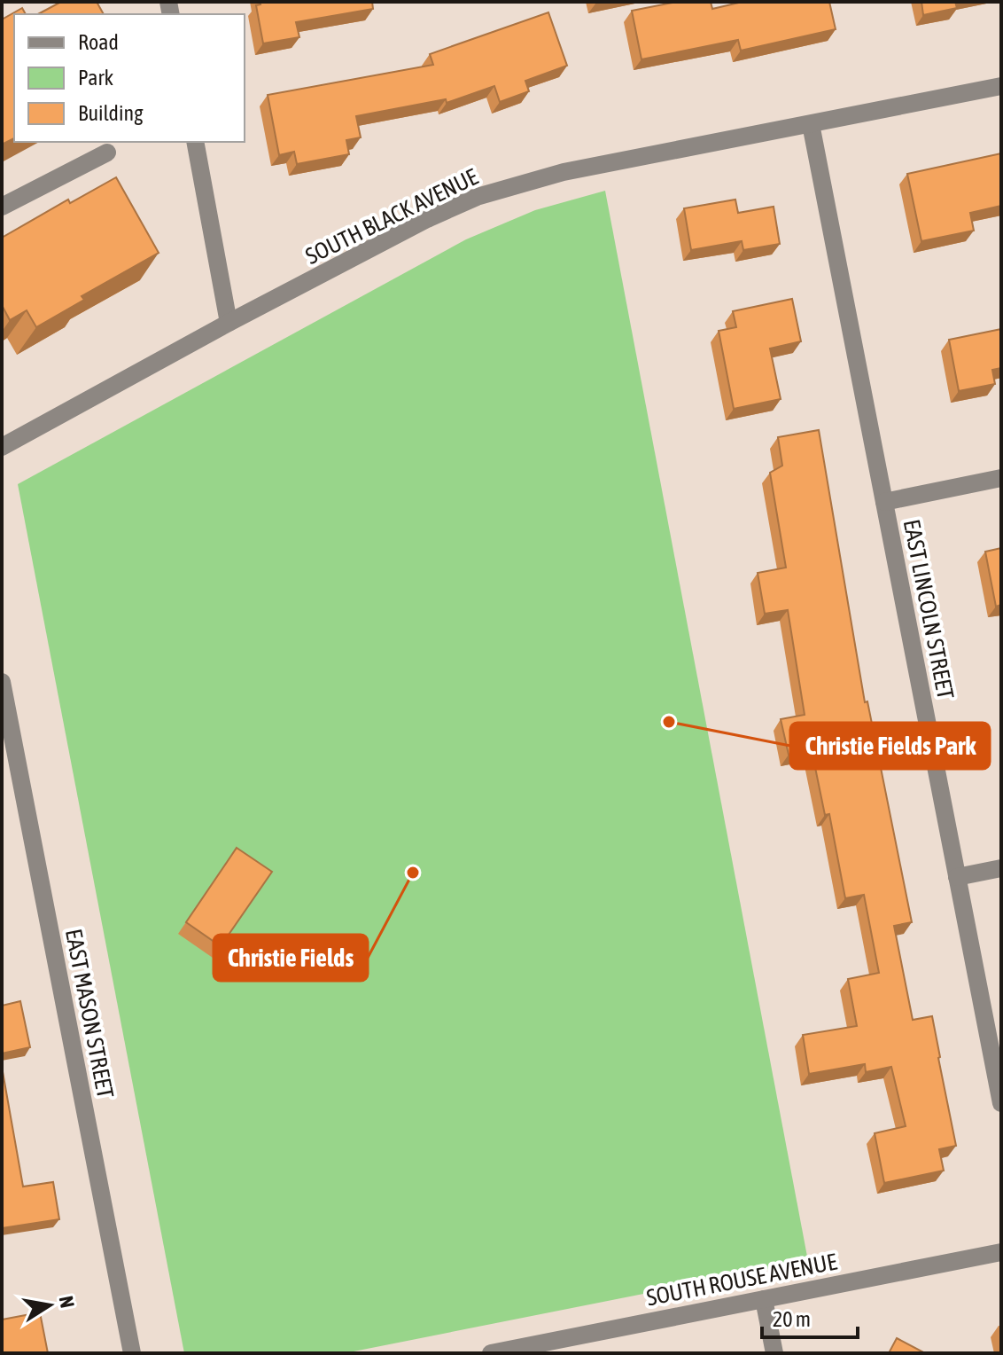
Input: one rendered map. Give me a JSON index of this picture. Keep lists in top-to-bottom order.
{
  "streets": {
    "street": [
      "SOUTH BLACK AVENUE",
      "EAST LINCOLN STREET",
      "EAST MASON STREET",
      "SOUTH ROUSE AVENUE"
    ]
  },
  "crossings": [
    ["SOUTH BLACK AVENUE", "EAST LINCOLN STREET"]
  ],
  "places": ["Christie Fields Park", "Christie Fields"],
  "legend": ["Road", "Park", "Building"],
  "scale_bar": "20 m",
  "north": "right"
}
